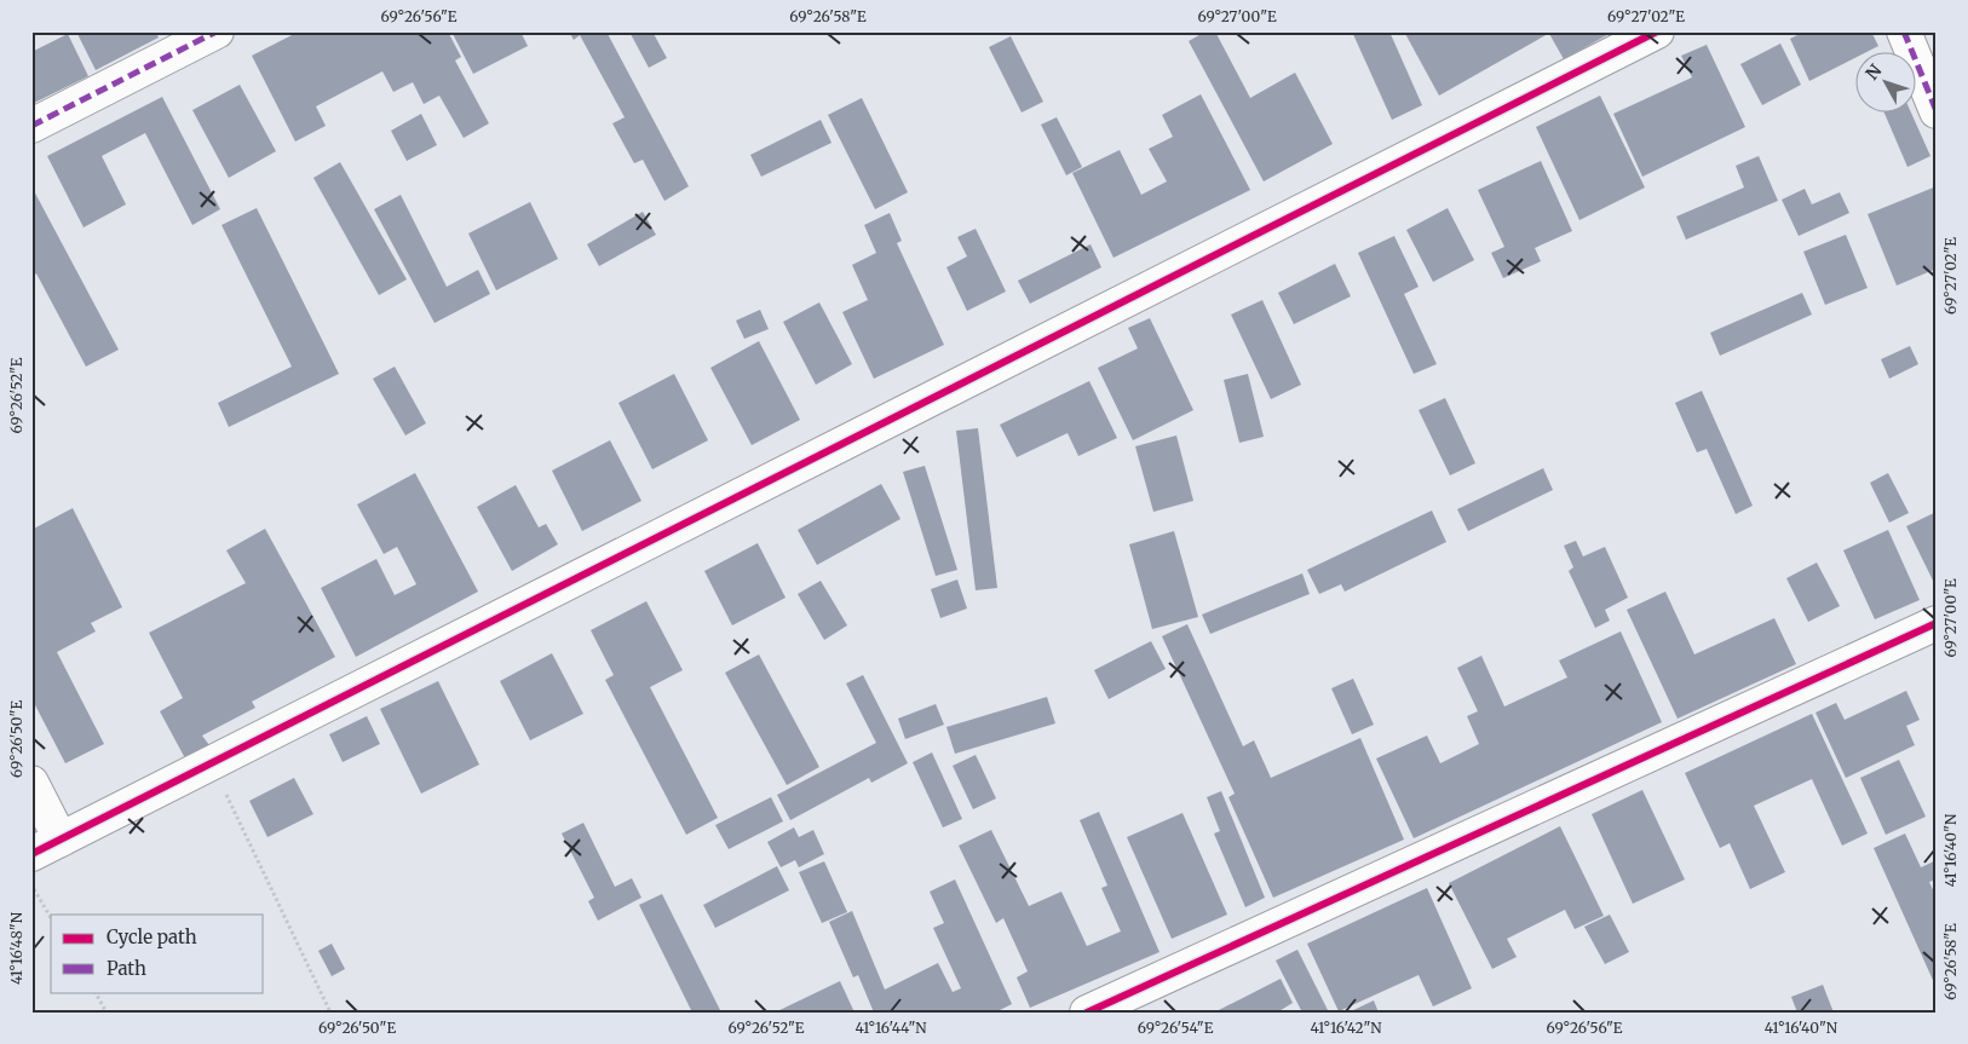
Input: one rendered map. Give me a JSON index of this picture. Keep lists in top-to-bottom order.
{
  "legend": ["Cycle path", "Path"],
  "north": "top left",
  "coordinates": [
    "69°26'56\"E",
    "69°26'58\"E",
    "69°27'00\"E",
    "69°27'02\"E",
    "69°26'52\"E",
    "69°26'50\"E",
    "41°16'40\"N",
    "41°16'48\"N",
    "41°16'44\"N",
    "69°26'54\"E",
    "41°16'42\"N"
  ]
}
